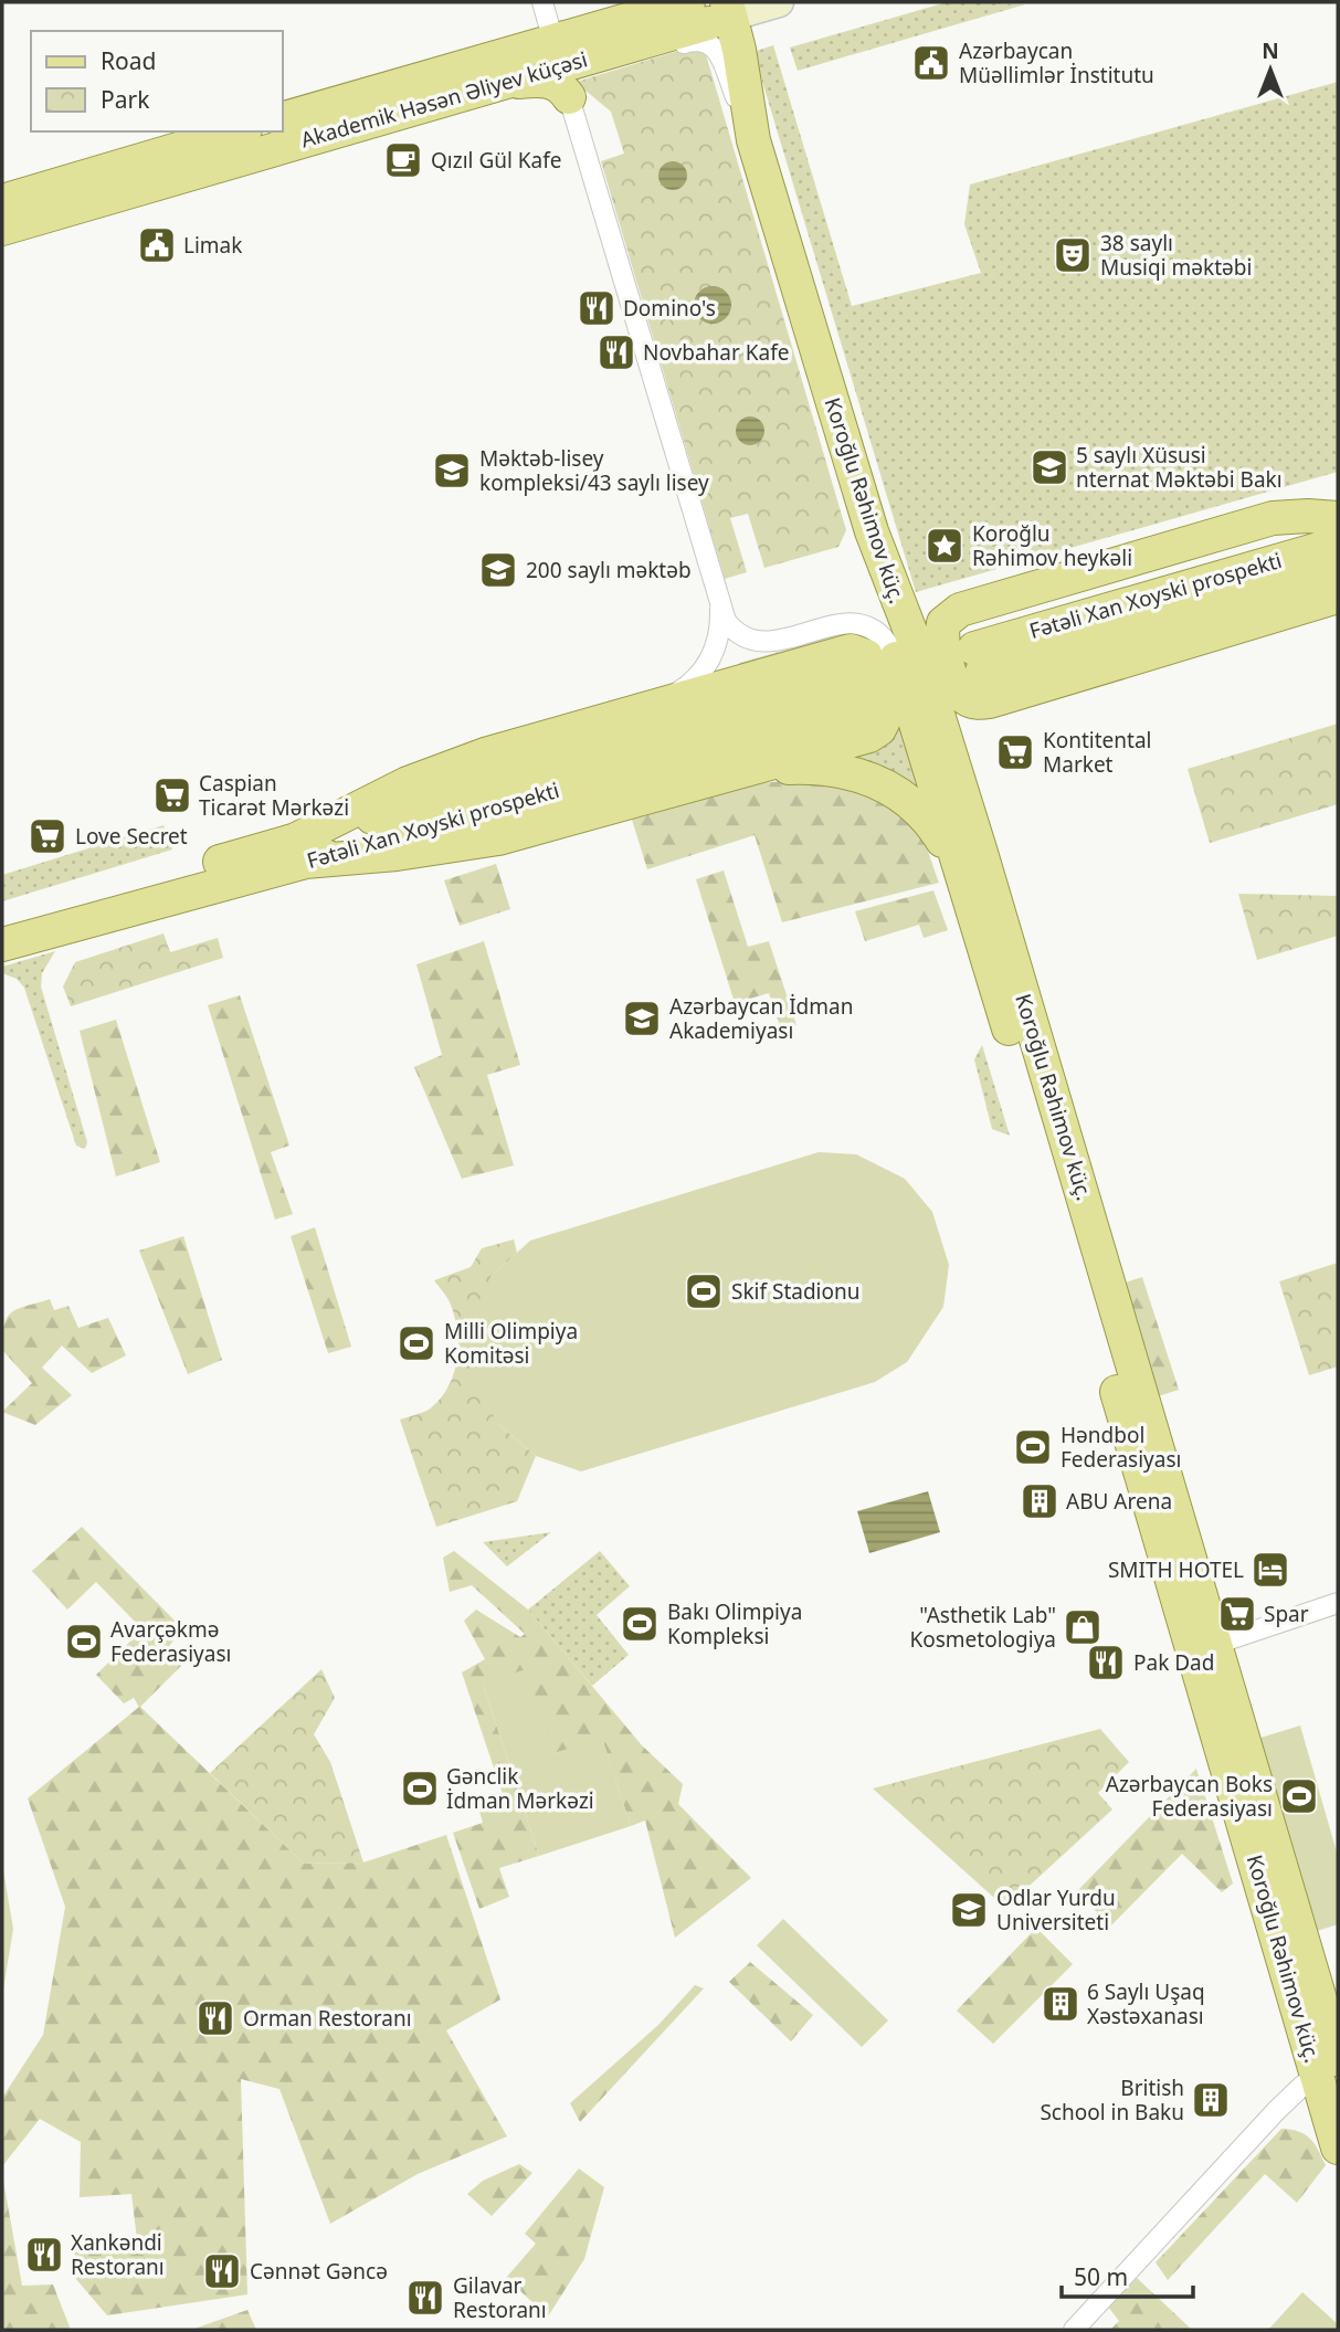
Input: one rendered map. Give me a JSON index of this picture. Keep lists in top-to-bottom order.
{
  "streets": {
    "main road": ["Akademik Həsən Əliyev küçəsi", "Koroğlu Rəhimov küç.", "Fətəli Xan Xoyski prospekti"]
  },
  "crossings": [
    ["Akademik Həsən Əliyev küçəsi", "Koroğlu Rəhimov küç."]
  ],
  "places": {
    "public building": ["Azərbaycan Müəllimlər İnstitutu", "Limak"],
    "cafe": ["Qızıl Gül Kafe"],
    "theatre": ["38 saylı Musiqi məktəbi"],
    "restaurant": [
      "Domino's",
      "Novbahar Kafe",
      "Pak Dad",
      "Orman Restoranı",
      "Xankəndi Restoranı",
      "Cənnət Gəncə",
      "Gilavar Restoranı"
    ],
    "school or university": [
      "5 saylı Xüsusi nternat Məktəbi Bakı",
      "Məktəb-lisey kompleksi/43 saylı lisey",
      "200 saylı məktəb",
      "Azərbaycan İdman Akademiyası",
      "Odlar Yurdu Universiteti"
    ],
    "place": ["Koroğlu Rəhimov heykəli"],
    "supermarket": [
      "Kontitental Market",
      "Caspian Ticarət Mərkəzi",
      "Love Secret",
      "Spar"
    ],
    "sports": [
      "Skif Stadionu",
      "Milli Olimpiya Komitəsi",
      "Həndbol Federasiyası",
      "Bakı Olimpiya Kompleksi",
      "Avarçəkmə Federasiyası",
      "Gənclik İdman Mərkəzi",
      "Azərbaycan Boks Federasiyası"
    ],
    "building": ["ABU Arena", "6 Saylı Uşaq Xəstəxanası", "British School in Baku"],
    "hotel": ["SMITH HOTEL"],
    "shop": ["\"Asthetik Lab\" Kosmetologiya"]
  },
  "legend": ["Road", "Park"],
  "scale_bar": "50 m",
  "north": "top"
}
